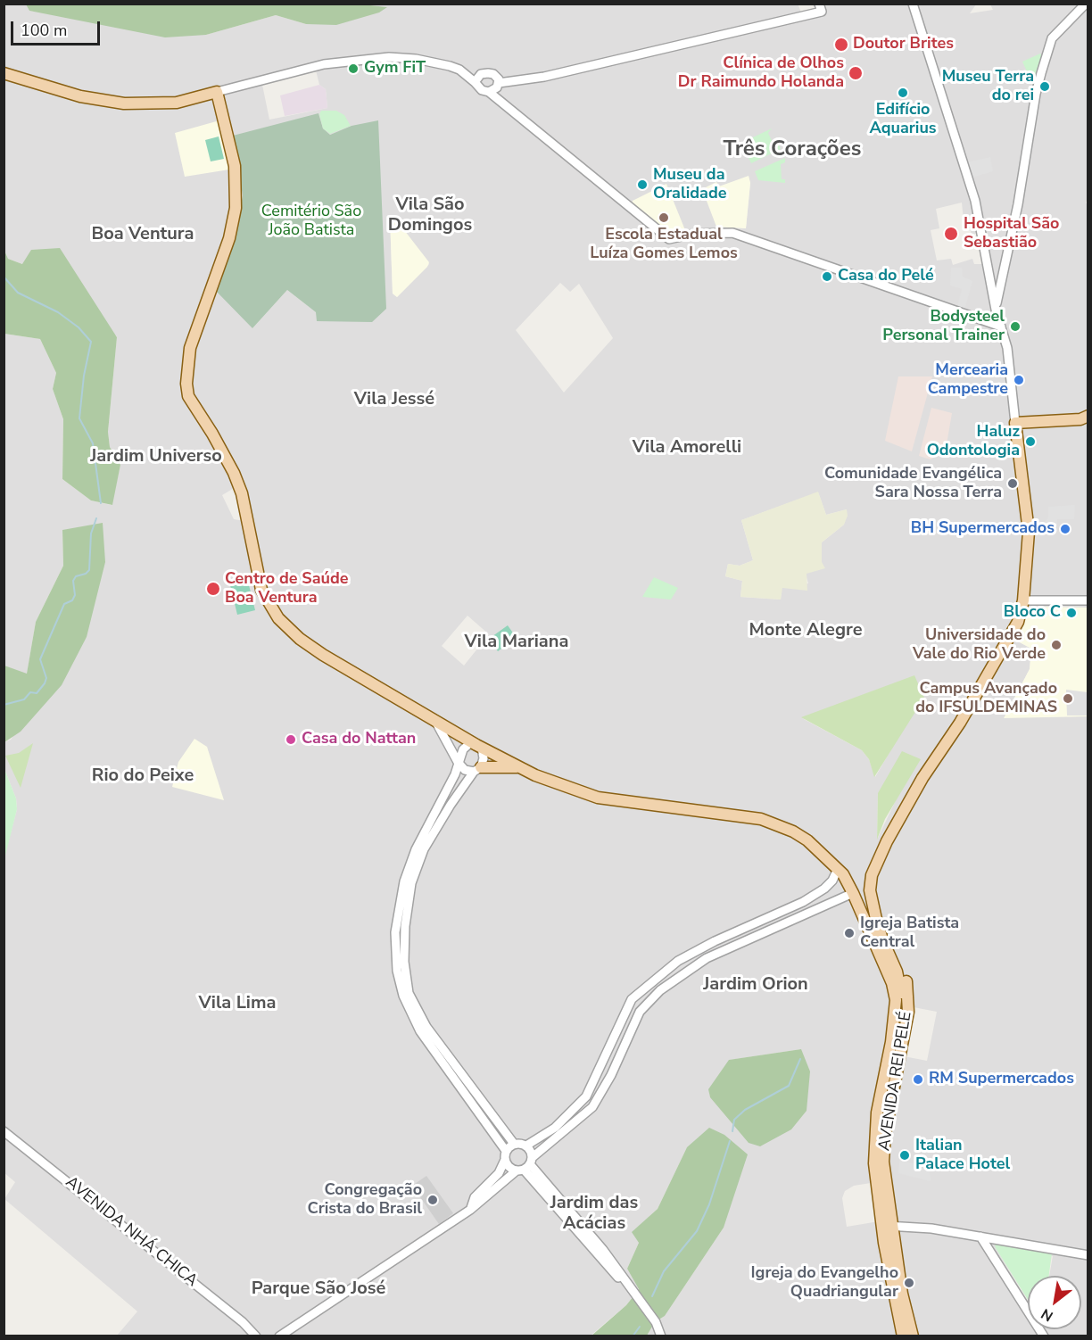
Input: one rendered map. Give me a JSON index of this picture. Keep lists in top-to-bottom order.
{
  "streets": {
    "main road": ["AVENIDA REI PELÉ"],
    "street": ["AVENIDA NHÁ CHICA"]
  },
  "districts": [
    "Três Corações",
    "Vila São Domingos",
    "Boa Ventura",
    "Vila Jessé",
    "Vila Amorelli",
    "Jardim Universo",
    "Monte Alegre",
    "Vila Mariana",
    "Rio do Peixe",
    "Jardim Orion",
    "Vila Lima",
    "Jardim das Acácias",
    "Parque São José"
  ],
  "parks": ["Cemitério São João Batista"],
  "places": [
    "Doutor Brites",
    "Gym FiT",
    "Clínica de Olhos Dr Raimundo Holanda",
    "Museu Terra do rei",
    "Edifício Aquarius",
    "Museu da Oralidade",
    "Escola Estadual Luíza Gomes Lemos",
    "Hospital São Sebastião",
    "Casa do Pelé",
    "Bodysteel Personal Trainer",
    "Mercearia Campestre",
    "Haluz Odontologia",
    "Comunidade Evangélica Sara Nossa Terra",
    "BH Supermercados",
    "Centro de Saúde Boa Ventura",
    "Bloco C",
    "Universidade do Vale do Rio Verde",
    "Campus Avançado do IFSULDEMINAS",
    "Casa do Nattan",
    "Igreja Batista Central",
    "RM Supermercados",
    "Italian Palace Hotel",
    "Congregação Crista do Brasil",
    "Igreja do Evangelho Quadriangular"
  ],
  "scale_bar": "100 m",
  "north": "bottom left"
}
